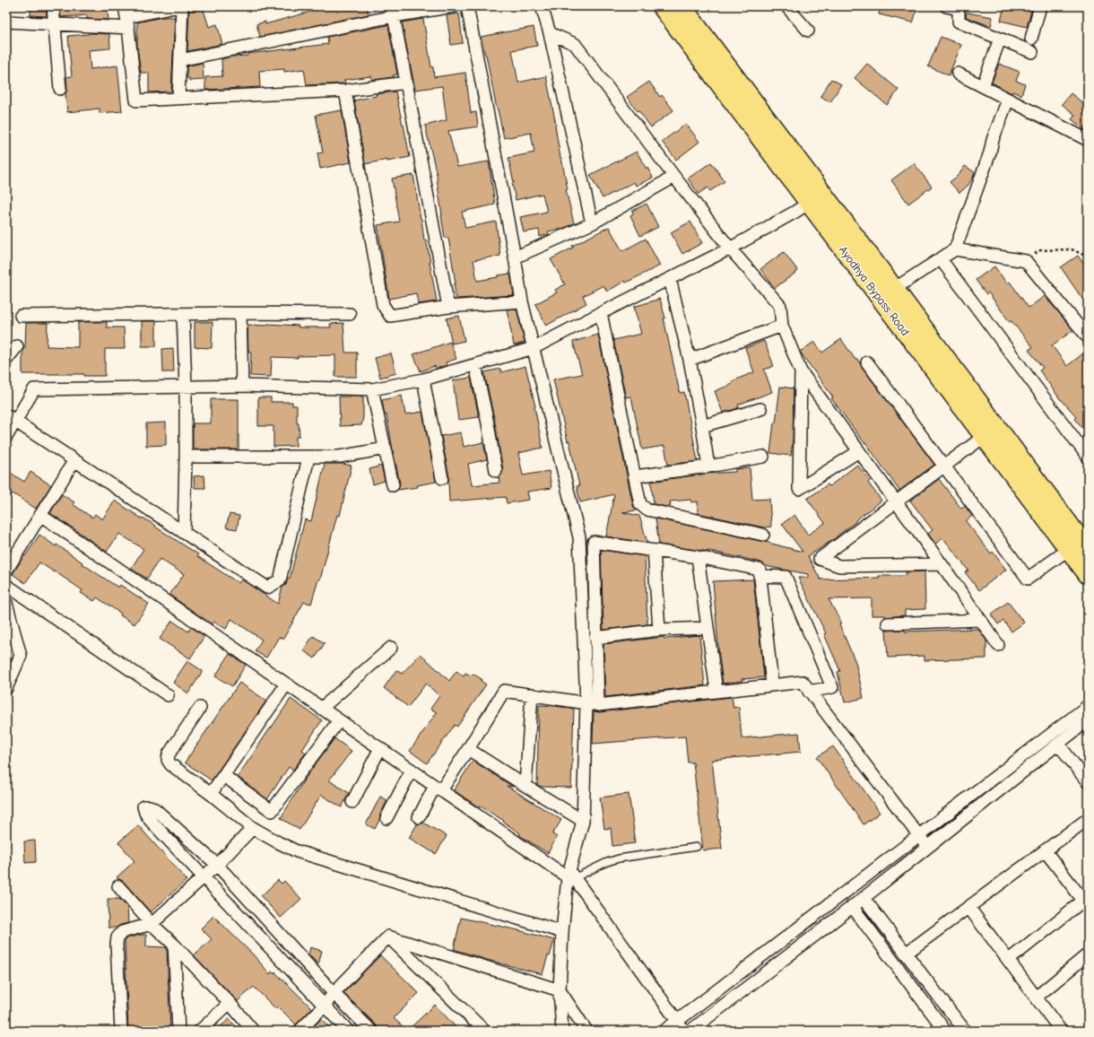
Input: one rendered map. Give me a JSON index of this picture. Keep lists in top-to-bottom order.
{
  "streets": {
    "main road": ["Ayodhya Bypass Road"]
  }
}
